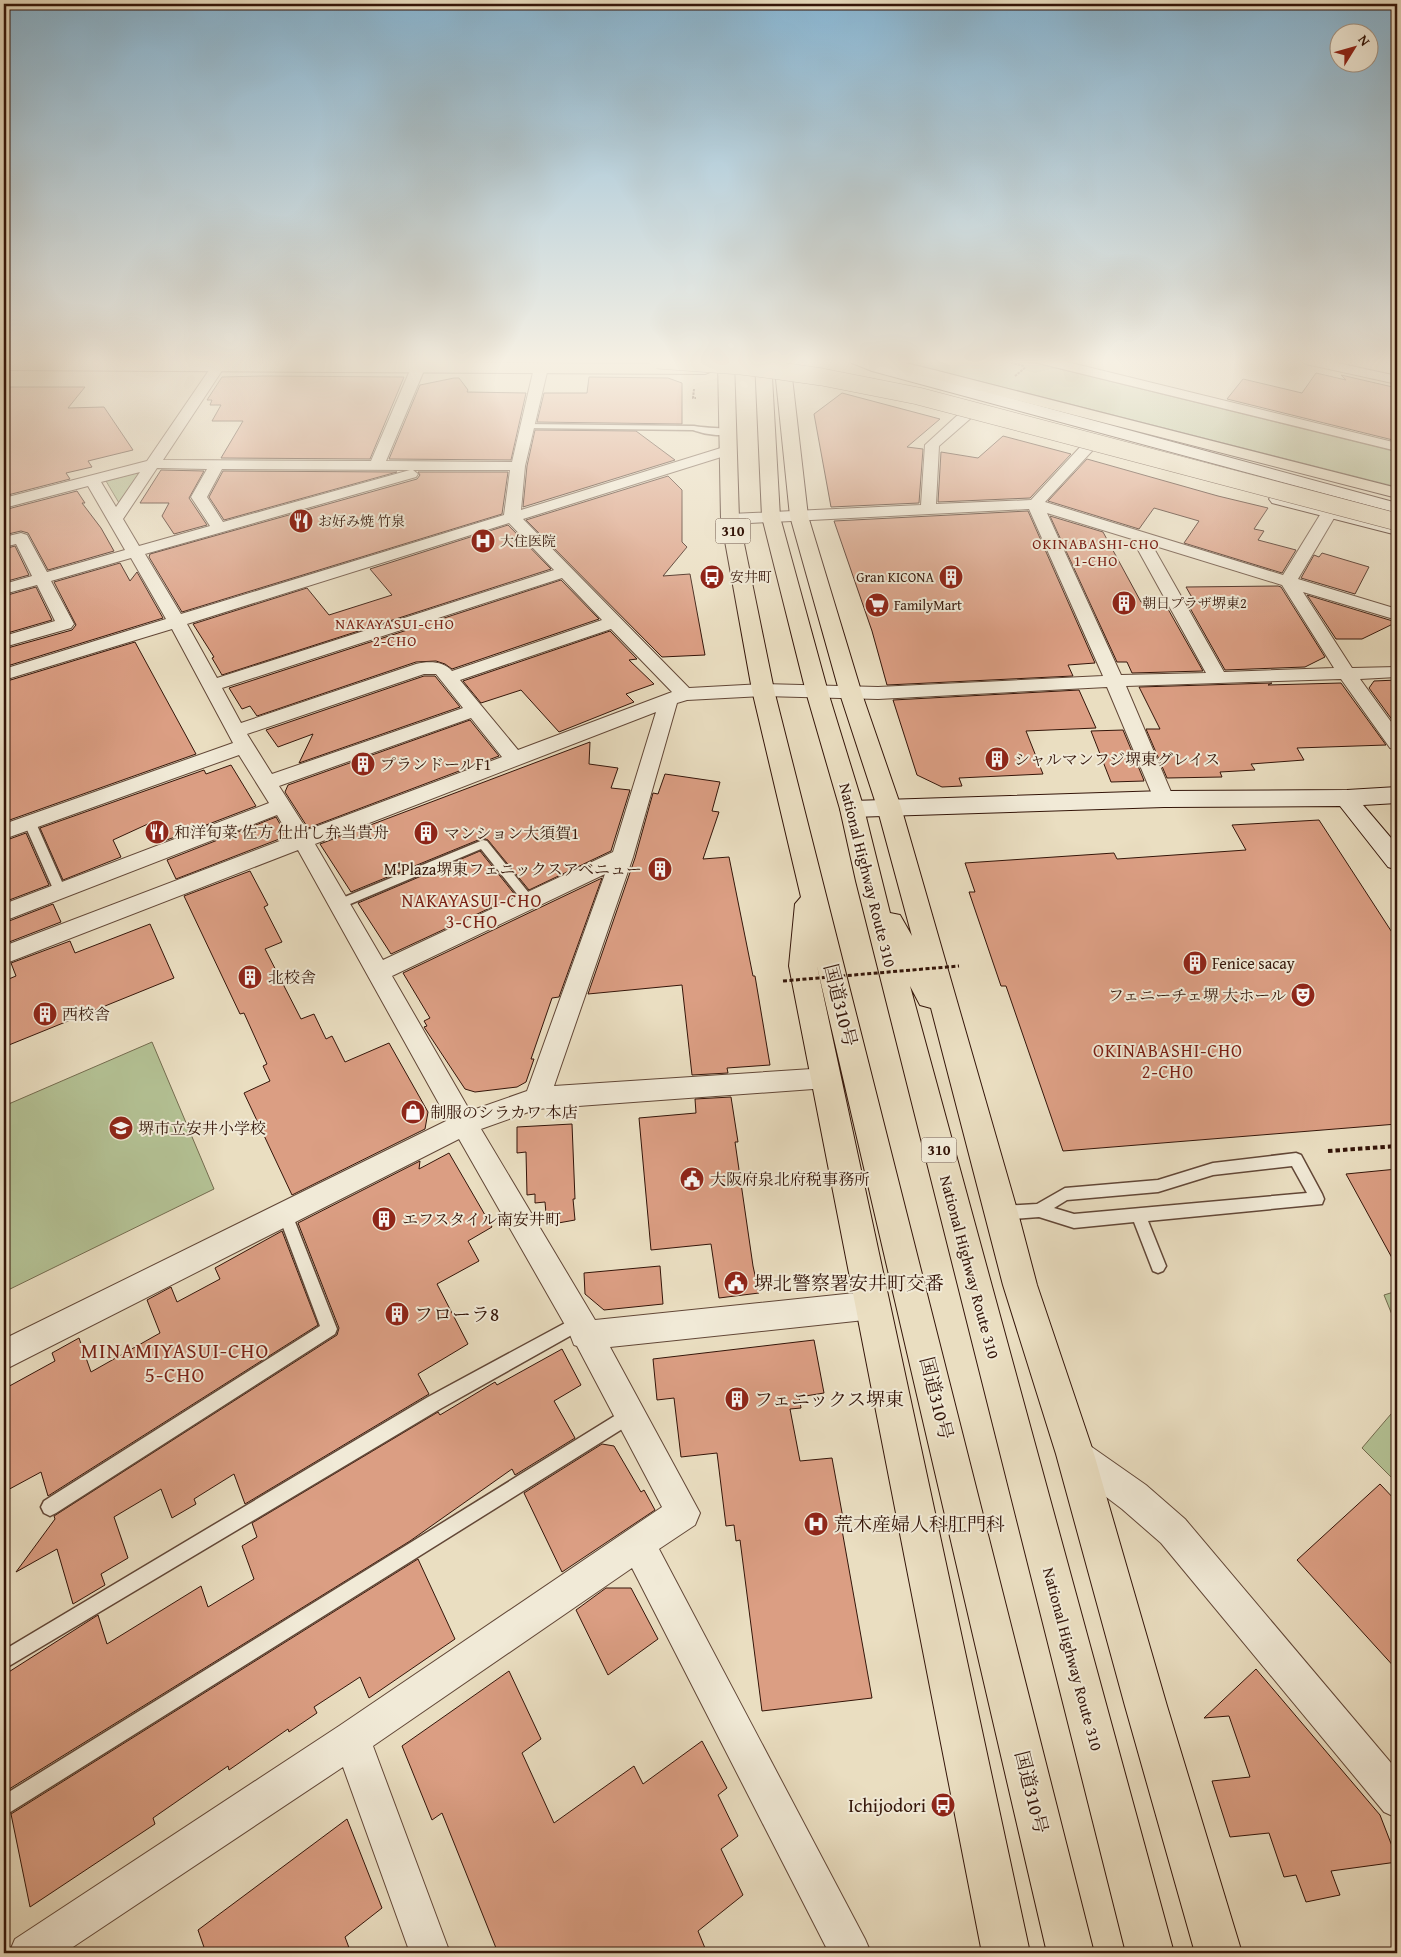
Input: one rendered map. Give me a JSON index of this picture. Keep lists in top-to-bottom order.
{
  "streets": {
    "highway": ["310", "National Highway Route 310", "国道310号"]
  },
  "crossings": [
    ["310", "国道310号"]
  ],
  "districts": [
    "OKINABASHI-CHO 1-CHO",
    "NAKAYASUI-CHO 2-CHO",
    "NAKAYASUI-CHO 3-CHO",
    "OKINABASHI-CHO 2-CHO",
    "MINAMIYASUI-CHO 5-CHO"
  ],
  "places": {
    "restaurant": ["お好み焼 竹泉", "和洋旬菜 佐方 仕出し弁当貴舟"],
    "hospital": ["大住医院", "荒木産婦人科肛門科"],
    "bus stop": ["安井町", "Ichijodori"],
    "building": [
      "Gran KICONA",
      "朝日プラザ堺東2",
      "シャルマンフジ堺東グレイス",
      "プランドールF1",
      "マンション大須賀1",
      "M'Plaza堺東フェニックスアベニュー",
      "Fenice sacay",
      "北校舎",
      "西校舎",
      "エフスタイル南安井町",
      "フローラ8",
      "フェニックス堺東"
    ],
    "supermarket": ["FamilyMart"],
    "theatre": ["フェニーチェ堺 大ホール"],
    "shop": ["制服のシラカワ 本店"],
    "school or university": ["堺市立安井小学校"],
    "public building": ["大阪府泉北府税事務所", "堺北警察署安井町交番"]
  },
  "north": "top right"
}
